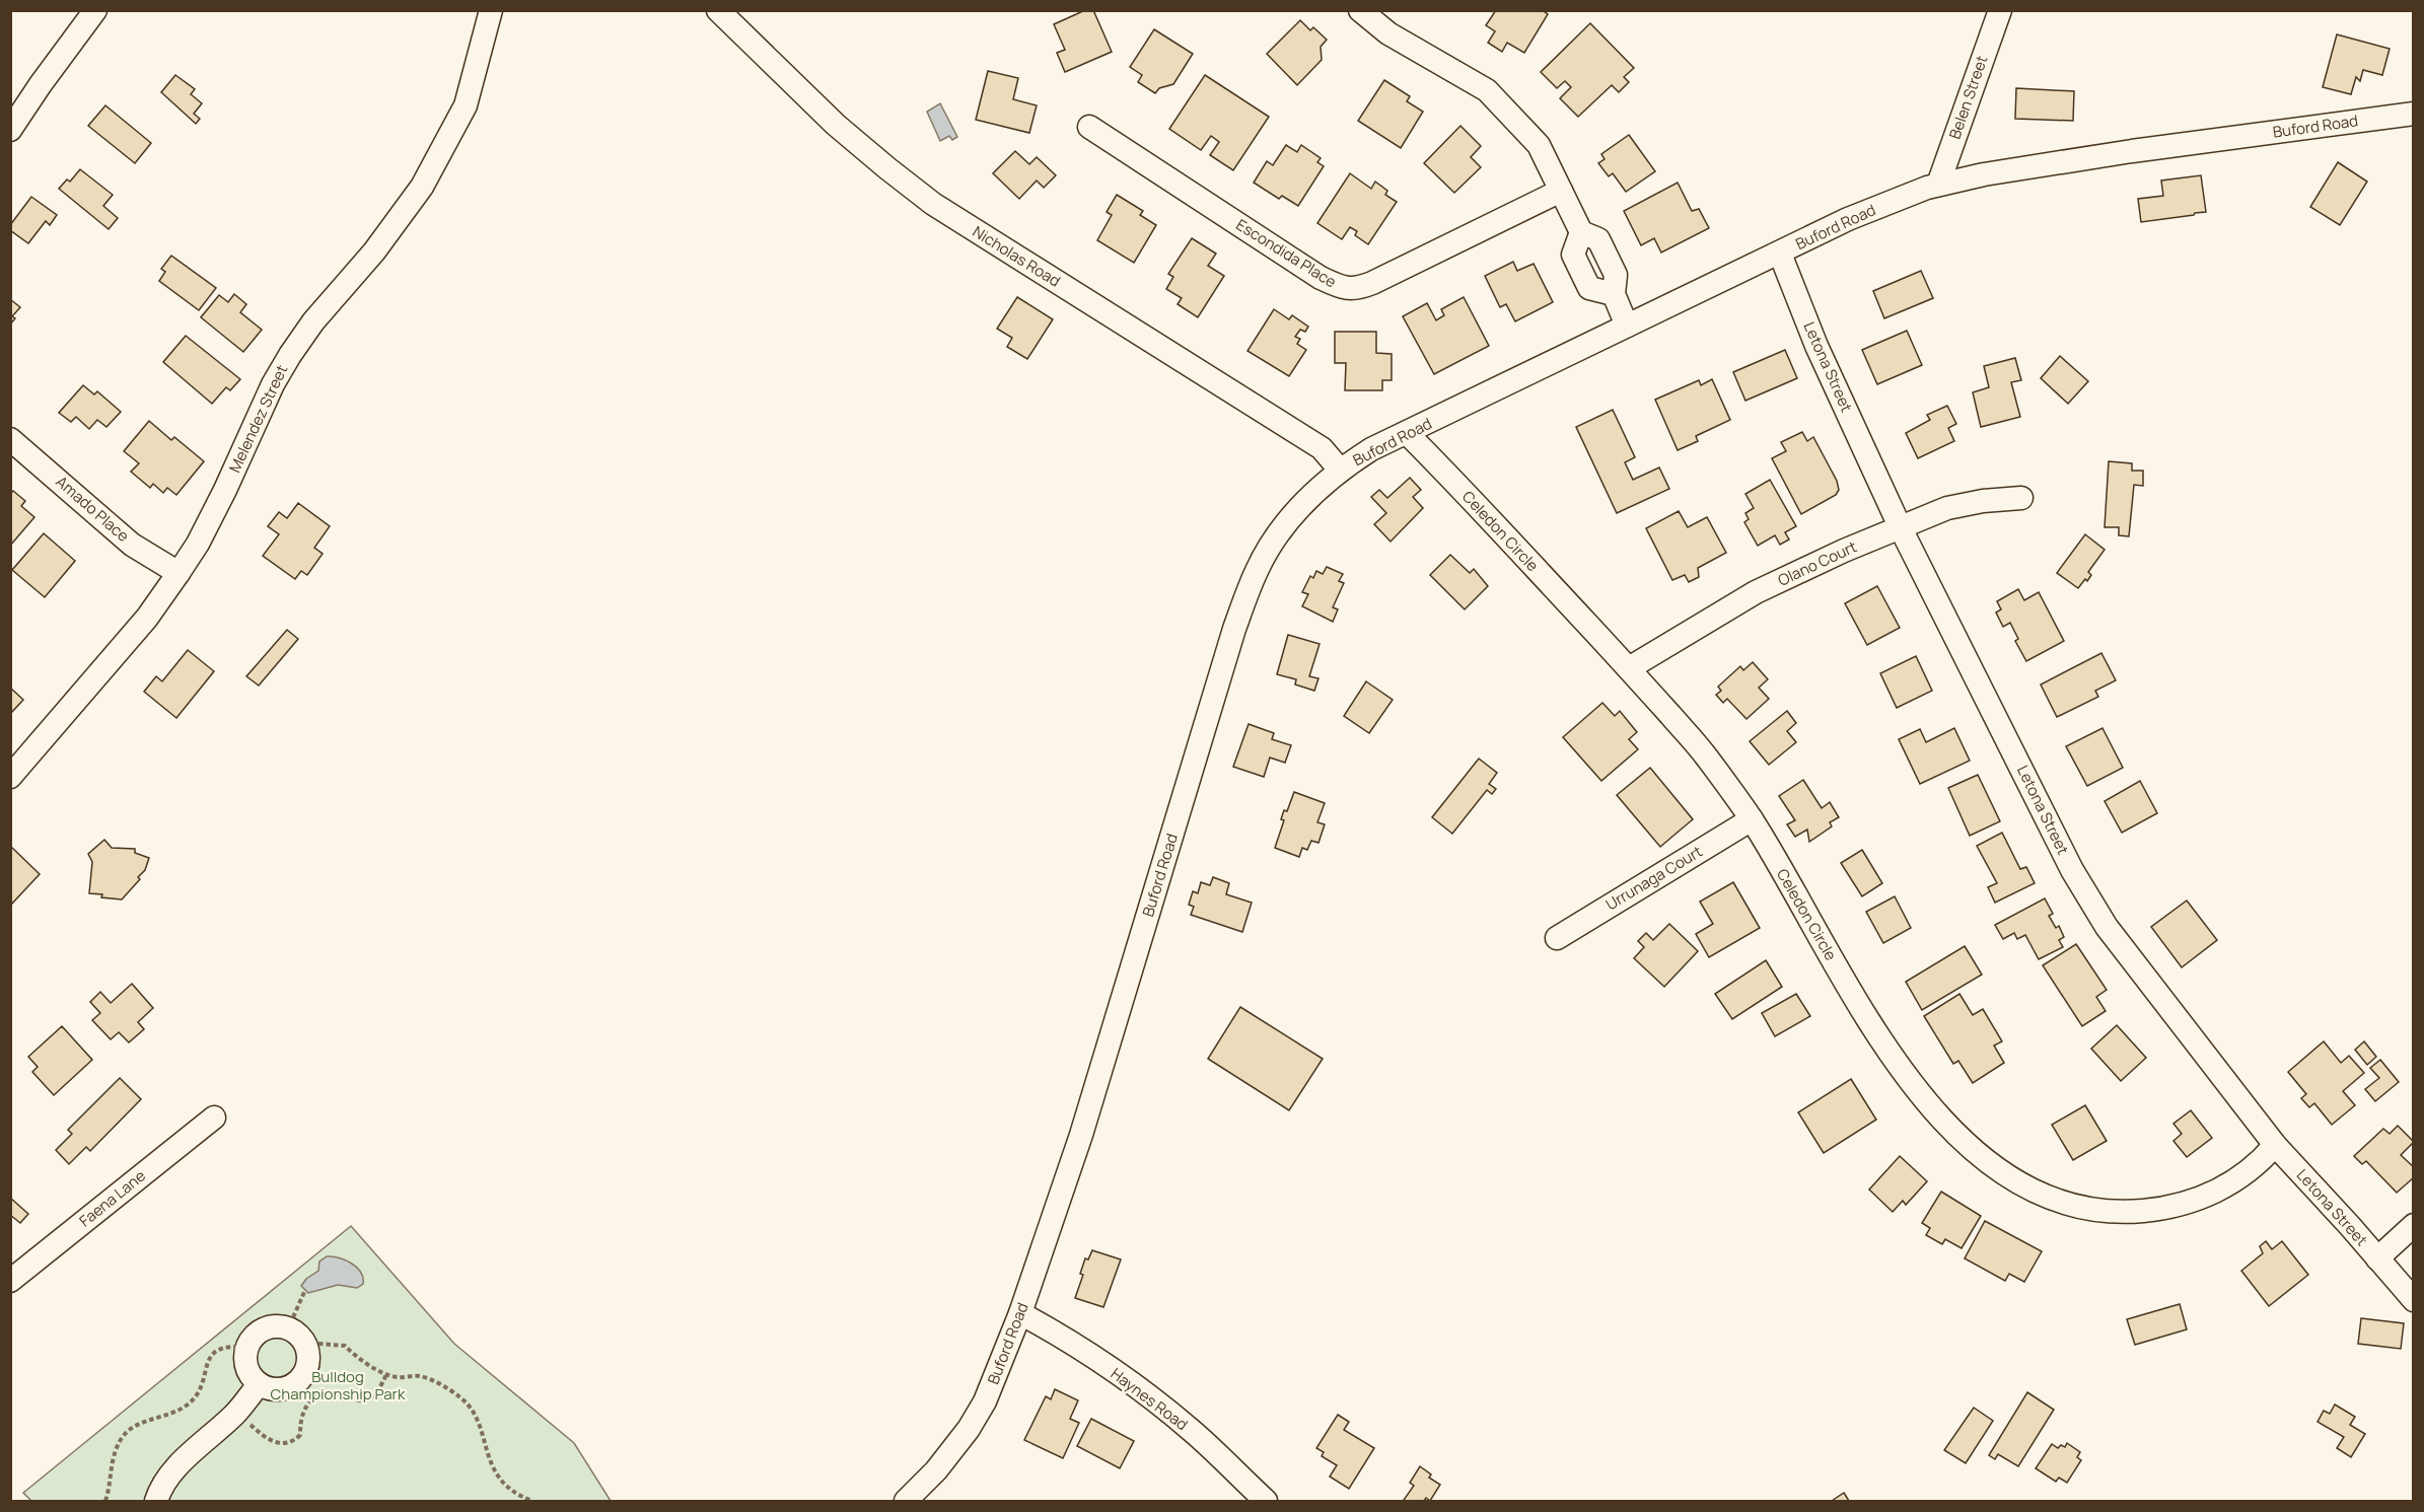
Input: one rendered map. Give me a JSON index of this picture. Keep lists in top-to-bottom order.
{
  "streets": {
    "street": [
      "Belen Street",
      "Buford Road",
      "Escondida Place",
      "Nicholas Road",
      "Letona Street",
      "Melendez Street",
      "Amado Place",
      "Celedon Circle",
      "Olano Court",
      "Urrunaga Court",
      "Faena Lane",
      "Haynes Road"
    ]
  },
  "crossings": [
    ["Belen Street", "Buford Road"],
    ["Buford Road", "Nicholas Road"],
    ["Buford Road", "Letona Street"],
    ["Buford Road", "Celedon Circle"],
    ["Buford Road", "Haynes Road"],
    ["Letona Street", "Celedon Circle"],
    ["Letona Street", "Olano Court"],
    ["Melendez Street", "Amado Place"],
    ["Celedon Circle", "Olano Court"],
    ["Celedon Circle", "Urrunaga Court"]
  ],
  "parks": ["Bulldog Championship Park"]
}
